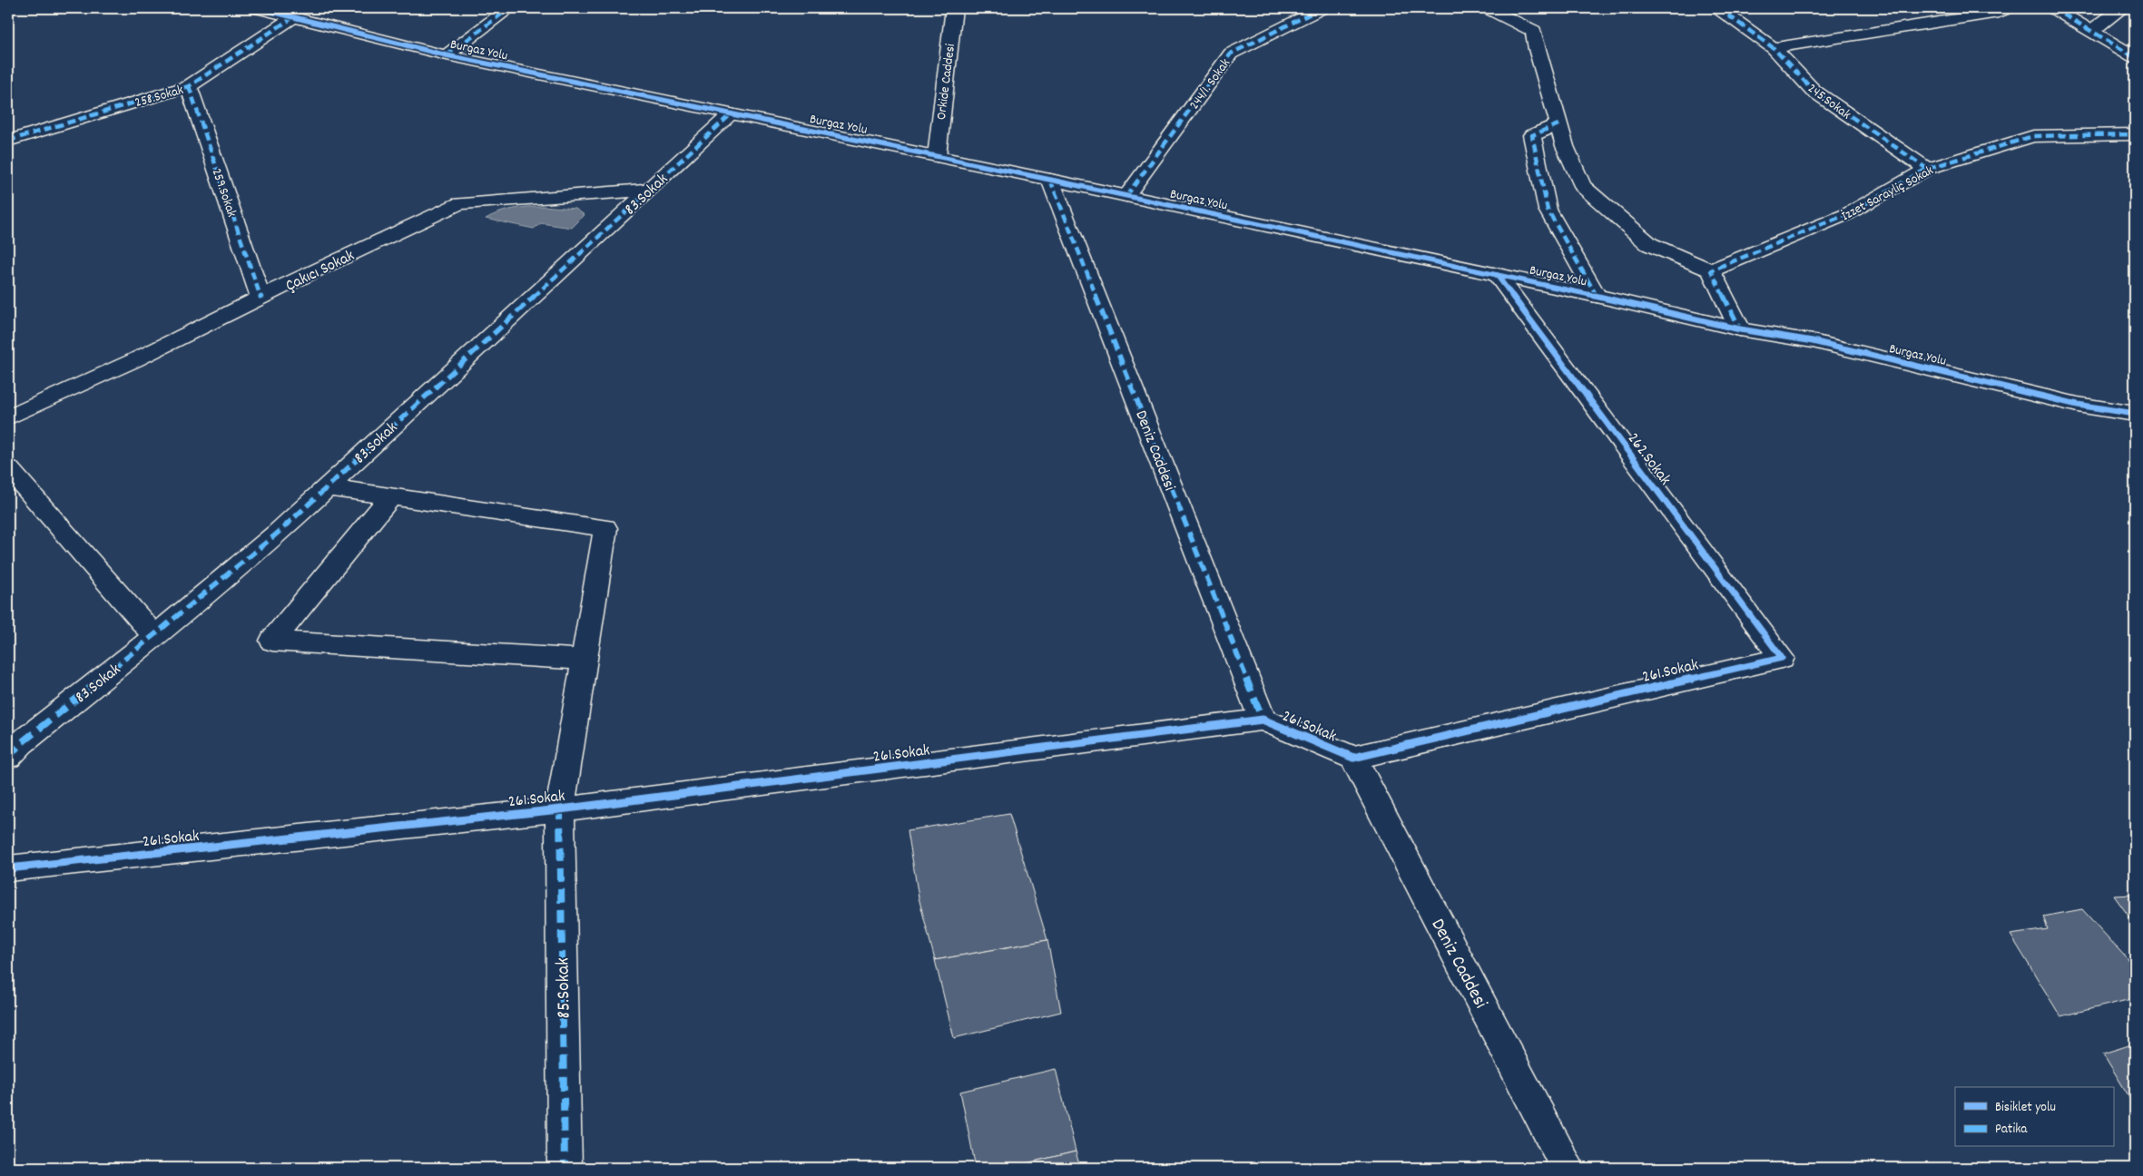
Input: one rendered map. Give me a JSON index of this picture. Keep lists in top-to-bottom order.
{
  "streets": {
    "street": [
      "Burgaz Yolu",
      "Orkide Caddesi",
      "244/1. Sokak",
      "258.Sokak",
      "245.Sokak",
      "259.Sokak",
      "İzzet Sarayliç Sokak",
      "83.Sokak",
      "Çakıcı Sokak",
      "Deniz Caddesi",
      "262.Sokak",
      "261.Sokak",
      "85.Sokak"
    ]
  },
  "crossings": [
    ["Burgaz Yolu", "Orkide Caddesi"],
    ["Burgaz Yolu", "244/1. Sokak"],
    ["Burgaz Yolu", "258.Sokak"],
    ["Burgaz Yolu", "83.Sokak"],
    ["Burgaz Yolu", "Deniz Caddesi"],
    ["Burgaz Yolu", "262.Sokak"],
    ["258.Sokak", "259.Sokak"],
    ["245.Sokak", "İzzet Sarayliç Sokak"],
    ["259.Sokak", "Çakıcı Sokak"],
    ["83.Sokak", "Çakıcı Sokak"],
    ["Deniz Caddesi", "261.Sokak"],
    ["262.Sokak", "261.Sokak"],
    ["261.Sokak", "85.Sokak"]
  ],
  "legend": ["Bisiklet yolu", "Patika"]
}
